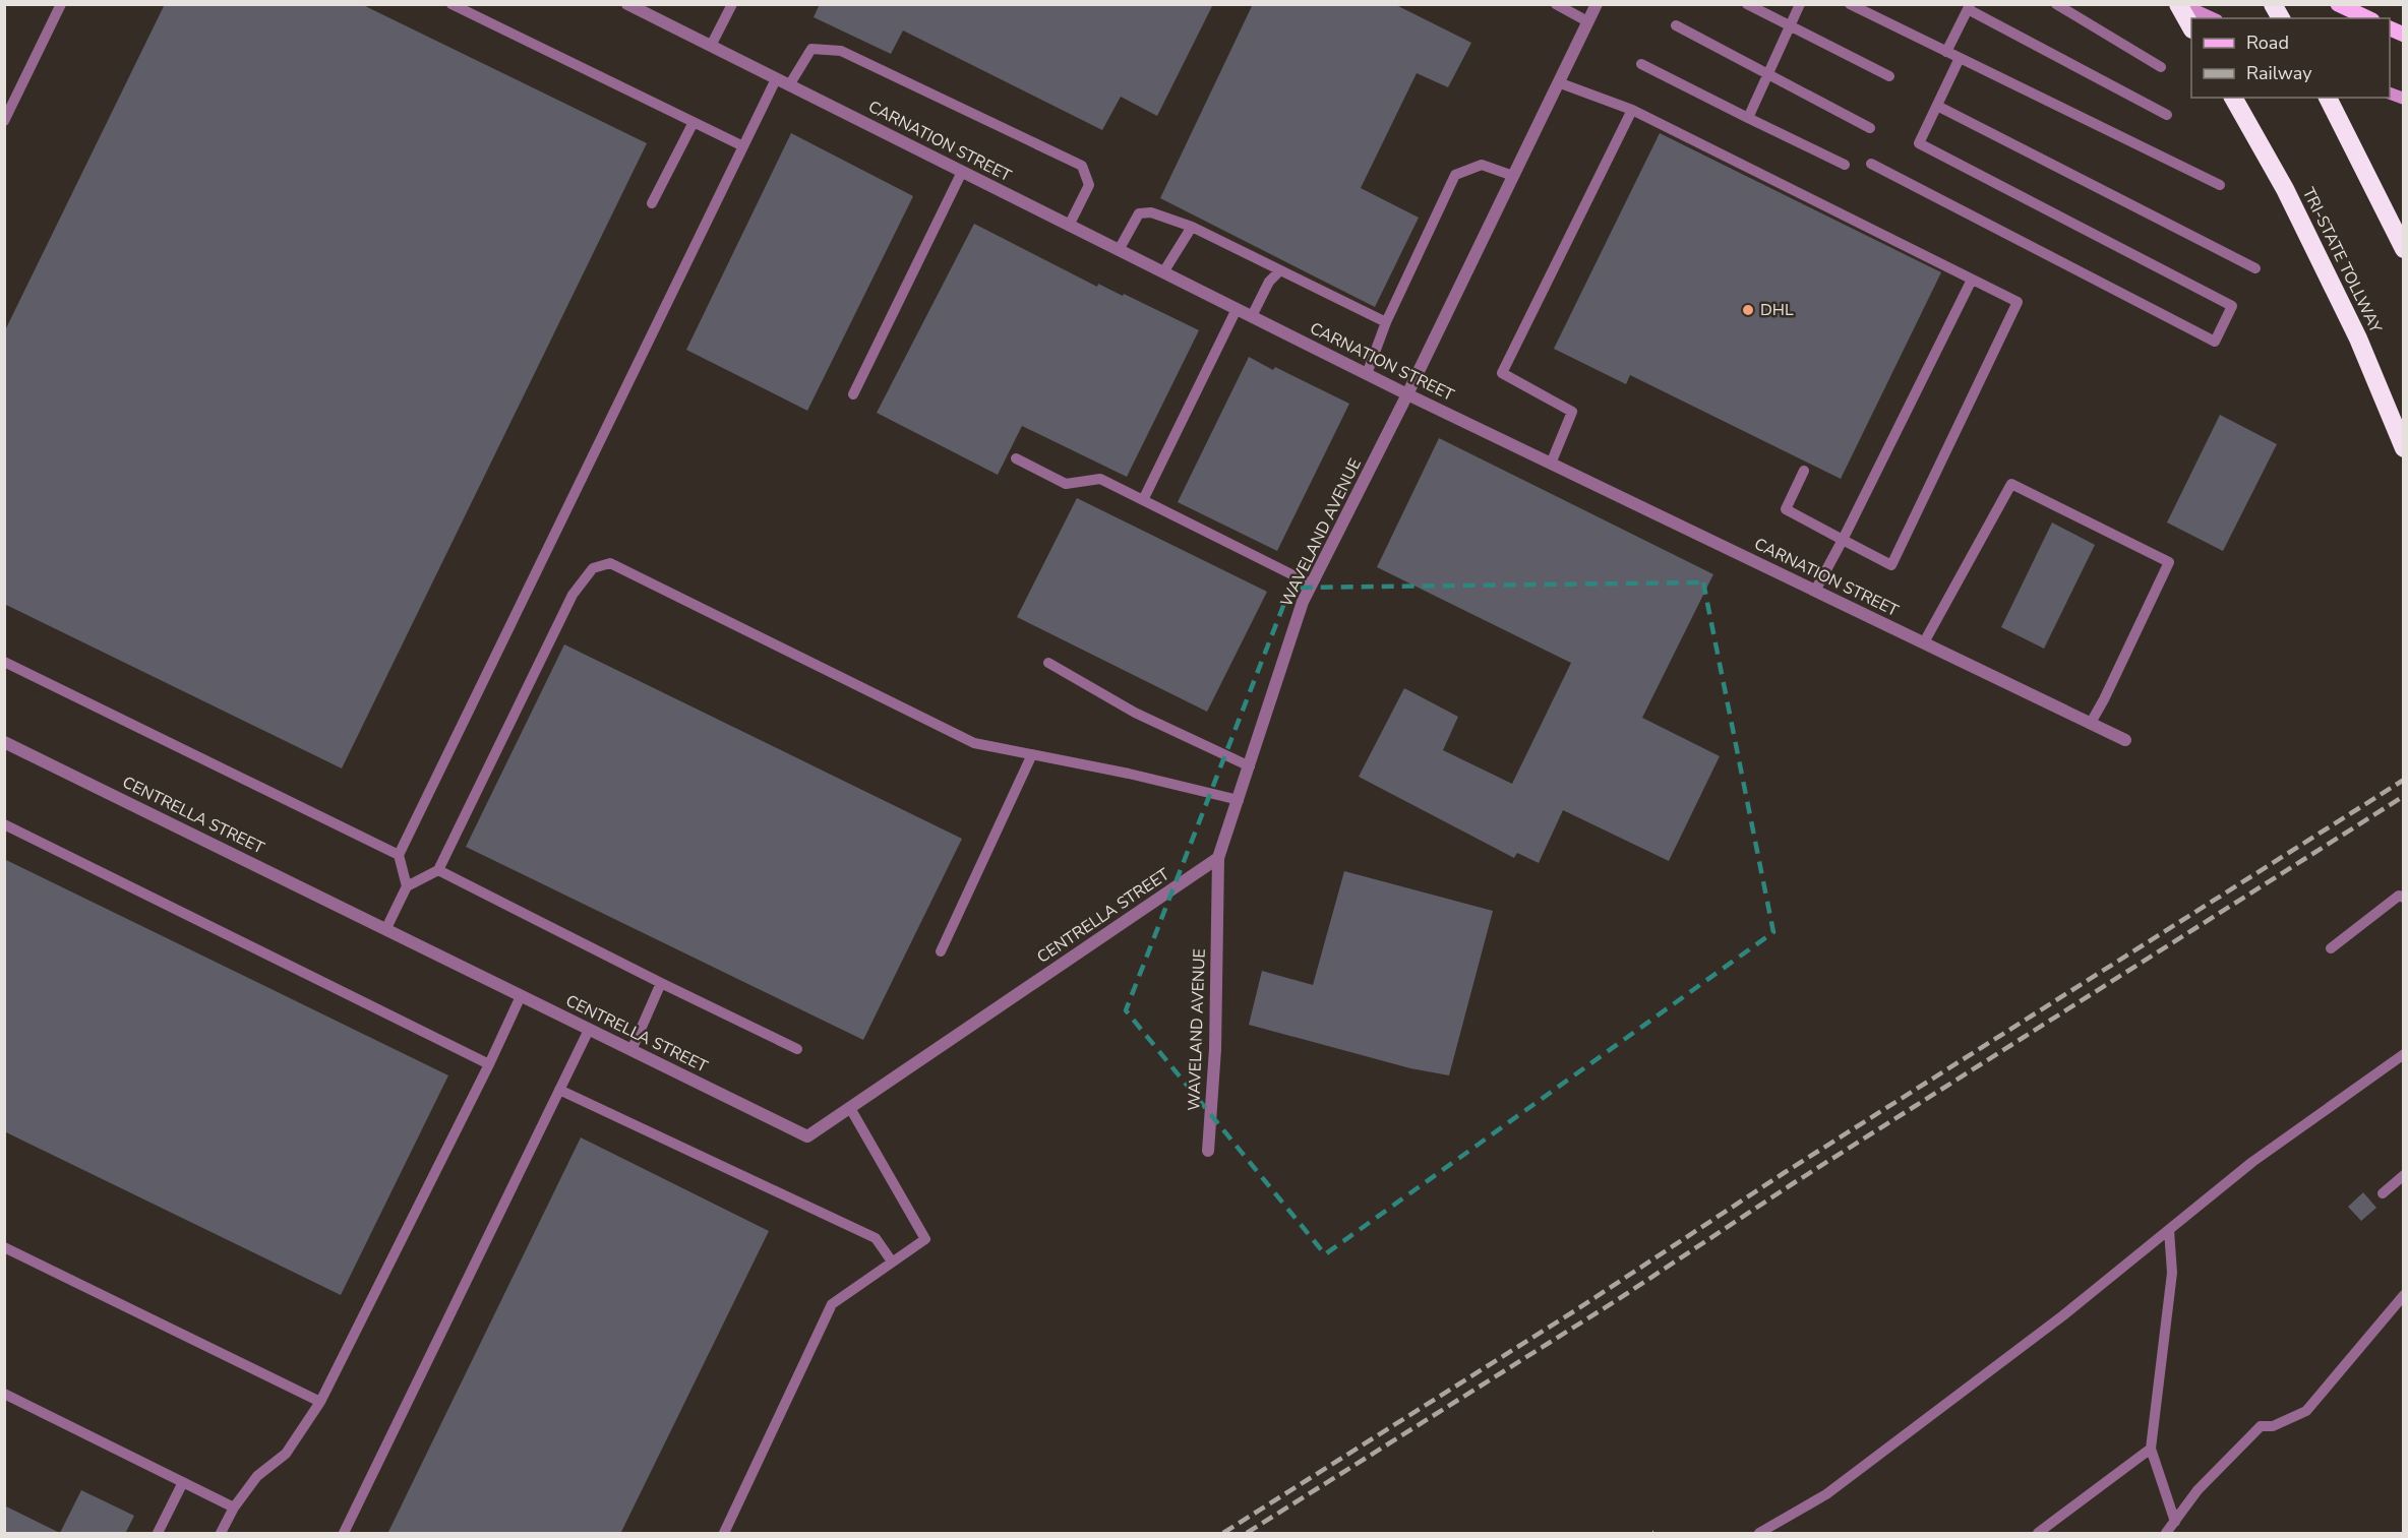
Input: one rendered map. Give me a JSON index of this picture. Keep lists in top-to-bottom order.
{
  "streets": {
    "highway": ["TRI-STATE TOLLWAY"],
    "street": ["CARNATION STREET", "WAVELAND AVENUE", "CENTRELLA STREET"]
  },
  "crossings": [
    ["CARNATION STREET", "WAVELAND AVENUE"],
    ["WAVELAND AVENUE", "CENTRELLA STREET"]
  ],
  "places": ["DHL"],
  "legend": ["Road", "Railway"]
}
